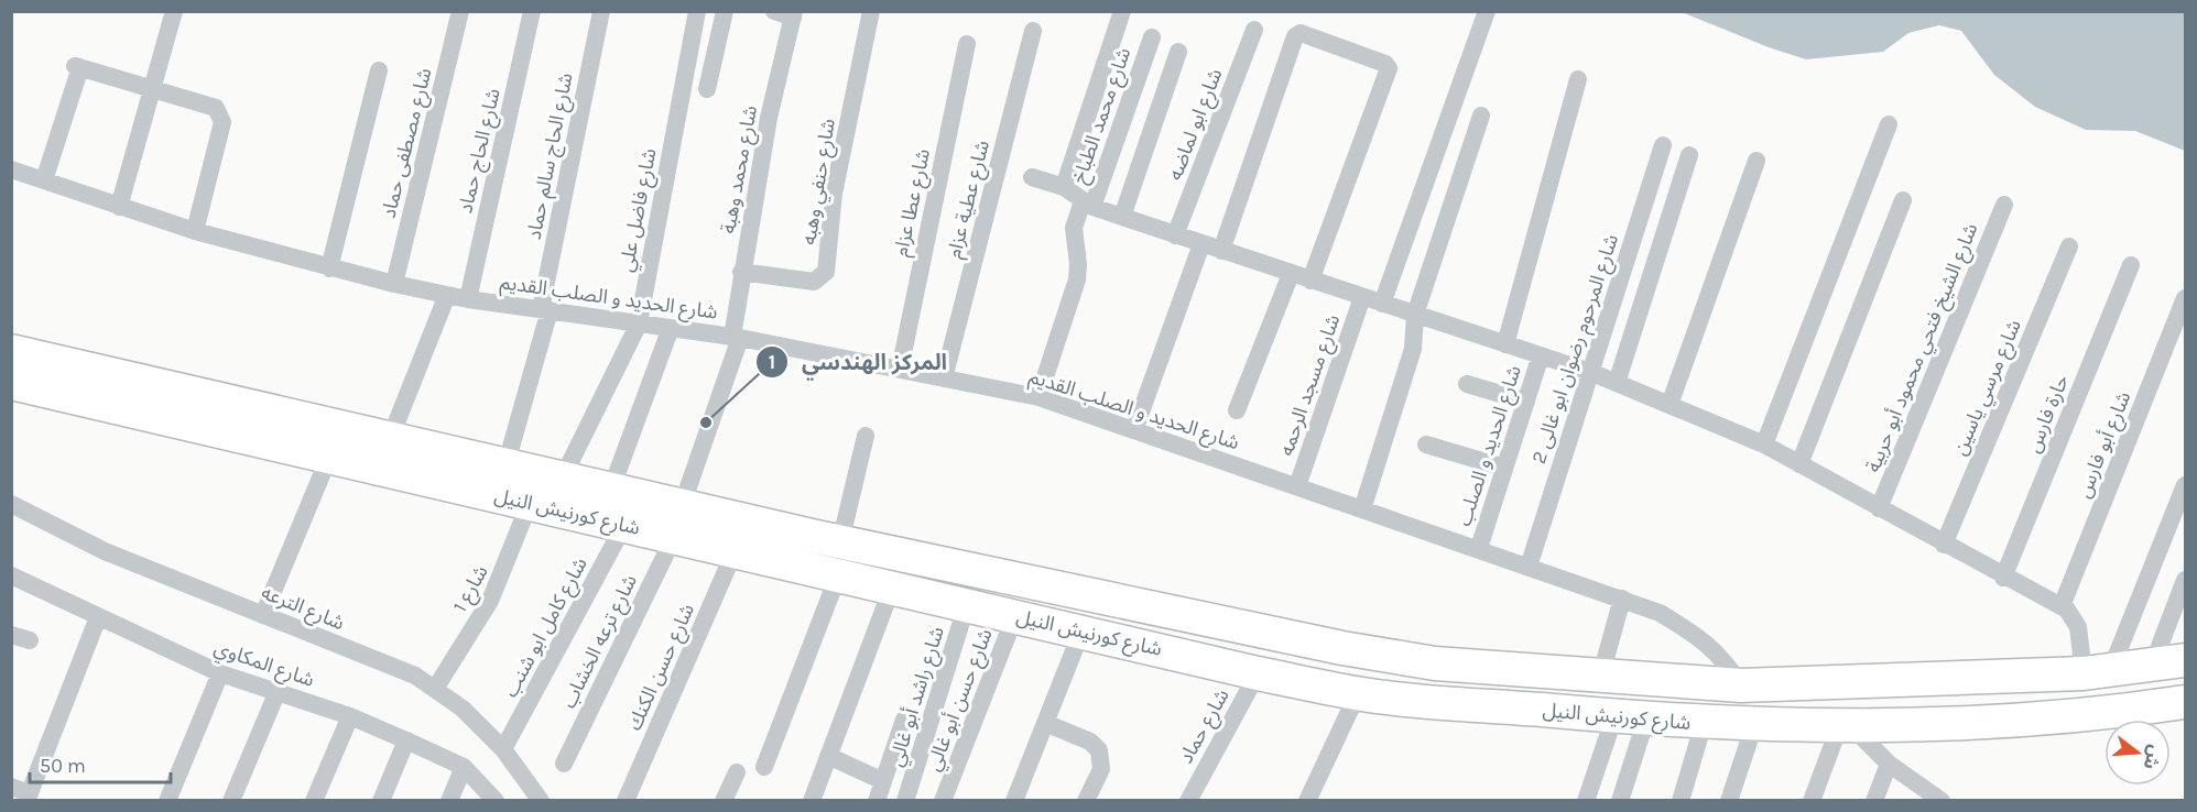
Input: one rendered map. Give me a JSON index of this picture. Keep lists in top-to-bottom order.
{
  "streets": {
    "highway": ["شارع كورنيش النيل"],
    "street": [
      "شارع محمد الطباخ",
      "شارع ابو لماضه",
      "شارع مصطفى حماد",
      "شارع الحاج حماد",
      "شارع الحاج سالم حماد",
      "شارع محمد وهبة",
      "شارع حنفي وهبه",
      "شارع عطية عزام",
      "شارع عطا عزام",
      "شارع فاضل علي",
      "شارع الحديد و الصلب القديم",
      "شارع الشيخ فتحي محمود أبو حربية",
      "شارع المرحوم رضوان ابو غالى 2",
      "شارع مسجد الرحمه",
      "شارع مرسي ياسين",
      "حارة فارس",
      "شارع أبو فارس",
      "شارع الحديد و الصلب",
      "شارع 1",
      "شارع الترعه",
      "شارع كامل ابو شنب",
      "شارع ترعه الخشاب",
      "شارع المكاوي",
      "شارع حسن الكنك",
      "شارع راشد أبو غالي",
      "شارع حسن أبو غالي",
      "شارع حماد"
    ]
  },
  "crossings": [
    ["شارع محمد الطباخ", "شارع الحديد و الصلب القديم"],
    ["شارع مصطفى حماد", "شارع الحديد و الصلب القديم"],
    ["شارع الحاج حماد", "شارع الحديد و الصلب القديم"],
    ["شارع الحاج سالم حماد", "شارع الحديد و الصلب القديم"],
    ["شارع الحاج سالم حماد", "شارع كورنيش النيل"],
    ["شارع محمد وهبة", "شارع حنفي وهبه"],
    ["شارع محمد وهبة", "شارع الحديد و الصلب القديم"],
    ["شارع محمد وهبة", "شارع ترعه الخشاب"],
    ["شارع عطية عزام", "شارع الحديد و الصلب القديم"],
    ["شارع عطا عزام", "شارع الحديد و الصلب القديم"],
    ["شارع فاضل علي", "شارع الحديد و الصلب القديم"],
    ["شارع فاضل علي", "شارع كورنيش النيل"],
    ["شارع الحديد و الصلب القديم", "شارع المرحوم رضوان ابو غالى 2"],
    ["شارع الحديد و الصلب القديم", "شارع مسجد الرحمه"],
    ["شارع الحديد و الصلب القديم", "شارع الحديد و الصلب"],
    ["شارع الحديد و الصلب القديم", "شارع كورنيش النيل"],
    ["شارع الحديد و الصلب القديم", "شارع ترعه الخشاب"],
    ["شارع كورنيش النيل", "شارع 1"],
    ["شارع كورنيش النيل", "شارع كامل ابو شنب"],
    ["شارع كورنيش النيل", "شارع ترعه الخشاب"],
    ["شارع كورنيش النيل", "شارع حسن الكنك"],
    ["شارع كورنيش النيل", "شارع راشد أبو غالي"],
    ["شارع كورنيش النيل", "شارع حسن أبو غالي"],
    ["شارع كورنيش النيل", "شارع حماد"],
    ["شارع 1", "شارع الترعه"],
    ["شارع الترعه", "شارع كامل ابو شنب"]
  ],
  "places": ["المركز الهندسي"],
  "scale_bar": "50 m",
  "north": "right"
}
